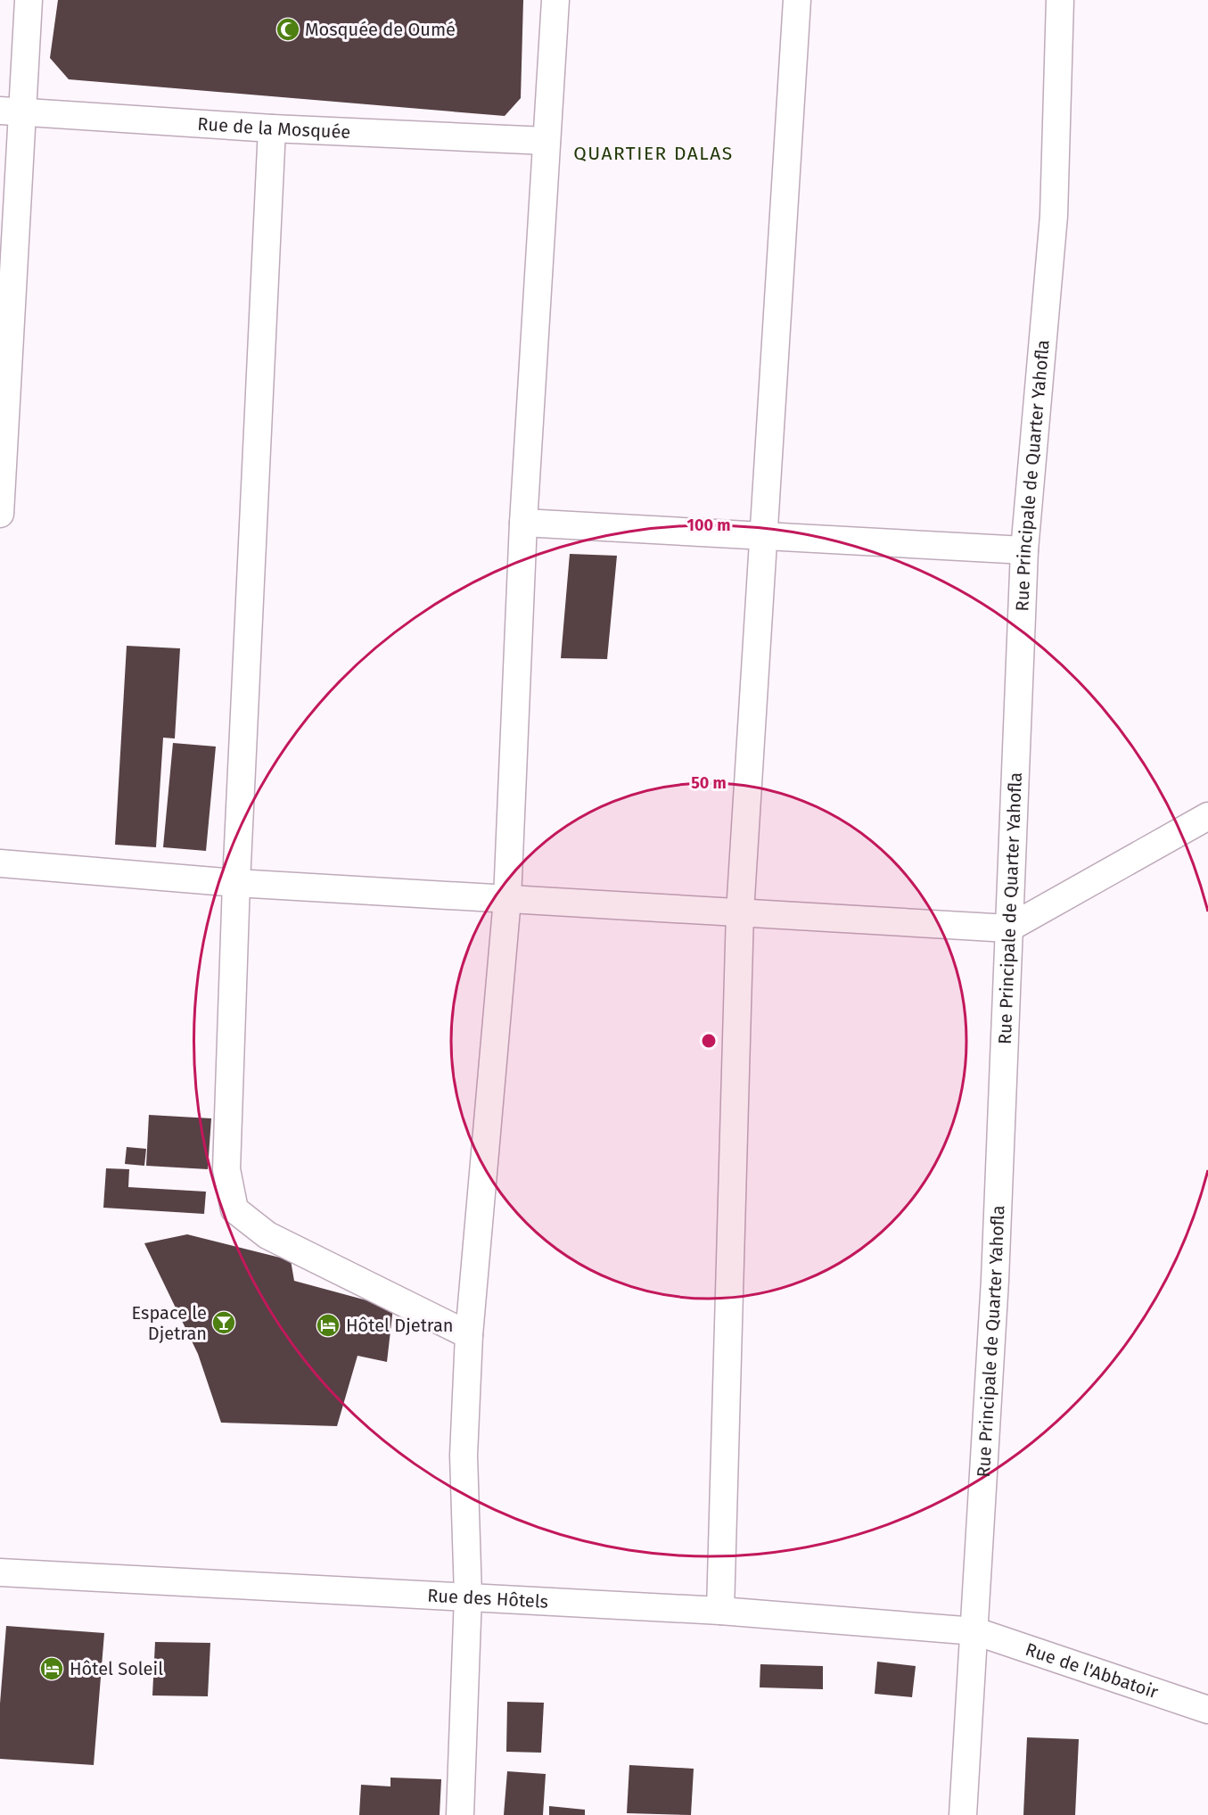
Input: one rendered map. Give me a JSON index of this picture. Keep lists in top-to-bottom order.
{
  "streets": {
    "street": [
      "Rue de la Mosquée",
      "Rue Principale de Quarter Yahofla",
      "Rue des Hôtels",
      "Rue de l'Abbatoir"
    ]
  },
  "crossings": [
    ["Rue Principale de Quarter Yahofla", "Rue des Hôtels"],
    ["Rue Principale de Quarter Yahofla", "Rue de l'Abbatoir"],
    ["Rue des Hôtels", "Rue de l'Abbatoir"]
  ],
  "districts": ["QUARTIER DALAS"],
  "places": {
    "mosque": ["Mosquée de Oumé"],
    "bar": ["Espace le Djetran"],
    "hotel": ["Hôtel Djetran", "Hôtel Soleil"]
  },
  "rings": ["100 m", "50 m"]
}
